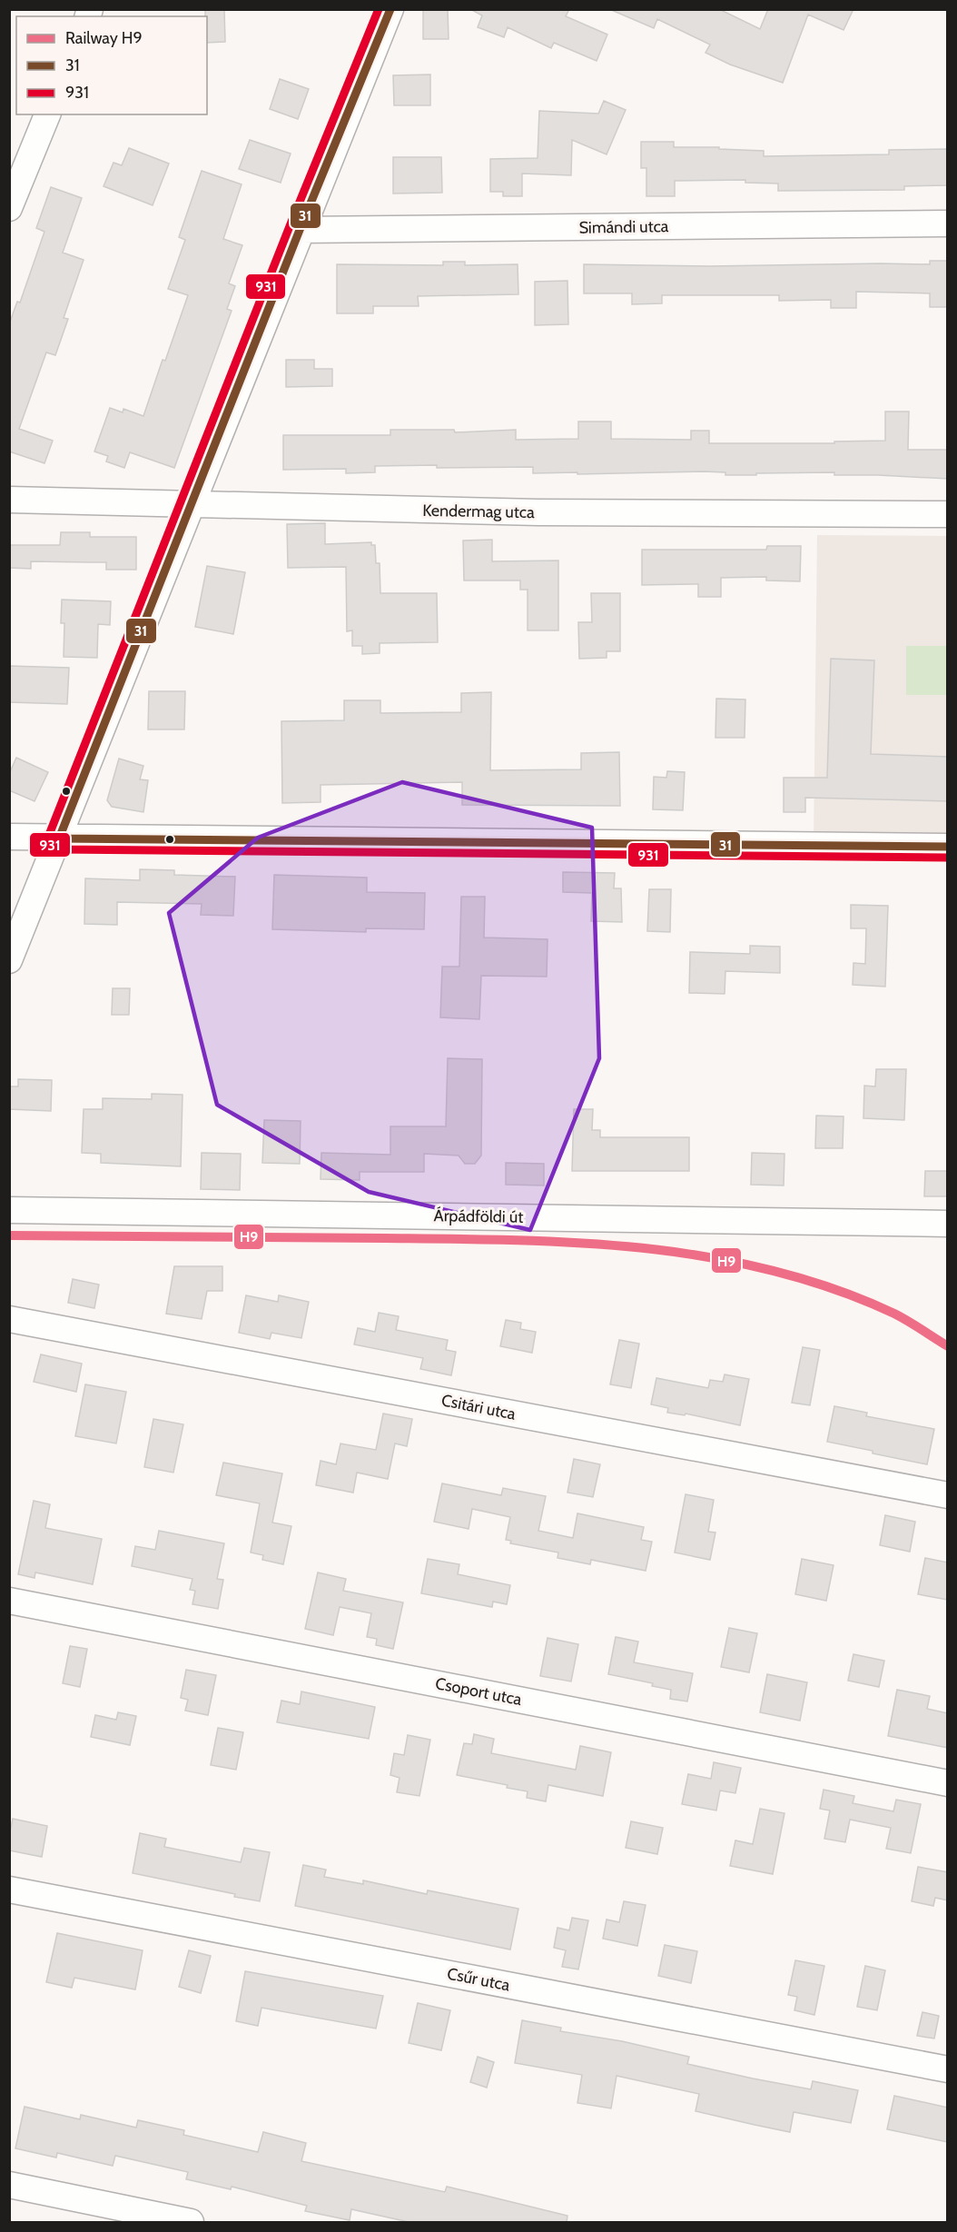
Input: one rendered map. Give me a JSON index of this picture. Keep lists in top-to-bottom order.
{
  "streets": {
    "street": [
      "Simándi utca",
      "Kendermag utca",
      "Árpádföldi út",
      "Csitári utca",
      "Csoport utca",
      "Csűr utca"
    ]
  },
  "lines": ["transit line 31", "transit line 931", "rail line H9"],
  "legend": ["Railway H9", "31", "931"]
}
